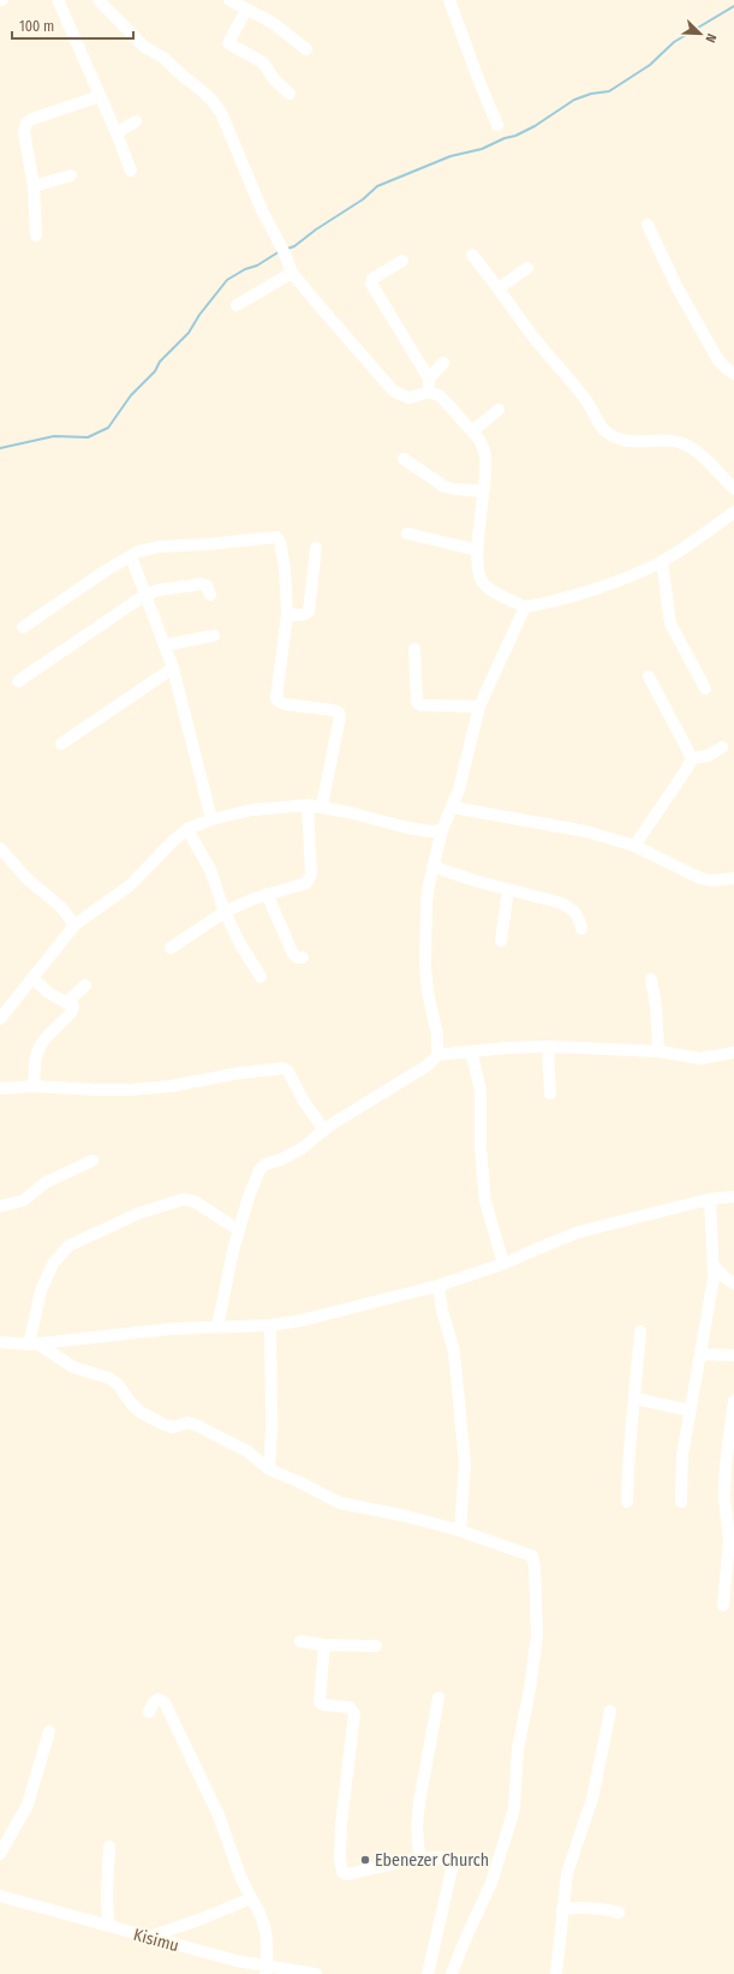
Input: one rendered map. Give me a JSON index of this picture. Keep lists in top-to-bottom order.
{
  "streets": {
    "street": ["Kisimu"]
  },
  "places": ["Ebenezer Church"],
  "scale_bar": "100 m",
  "north": "bottom right"
}
